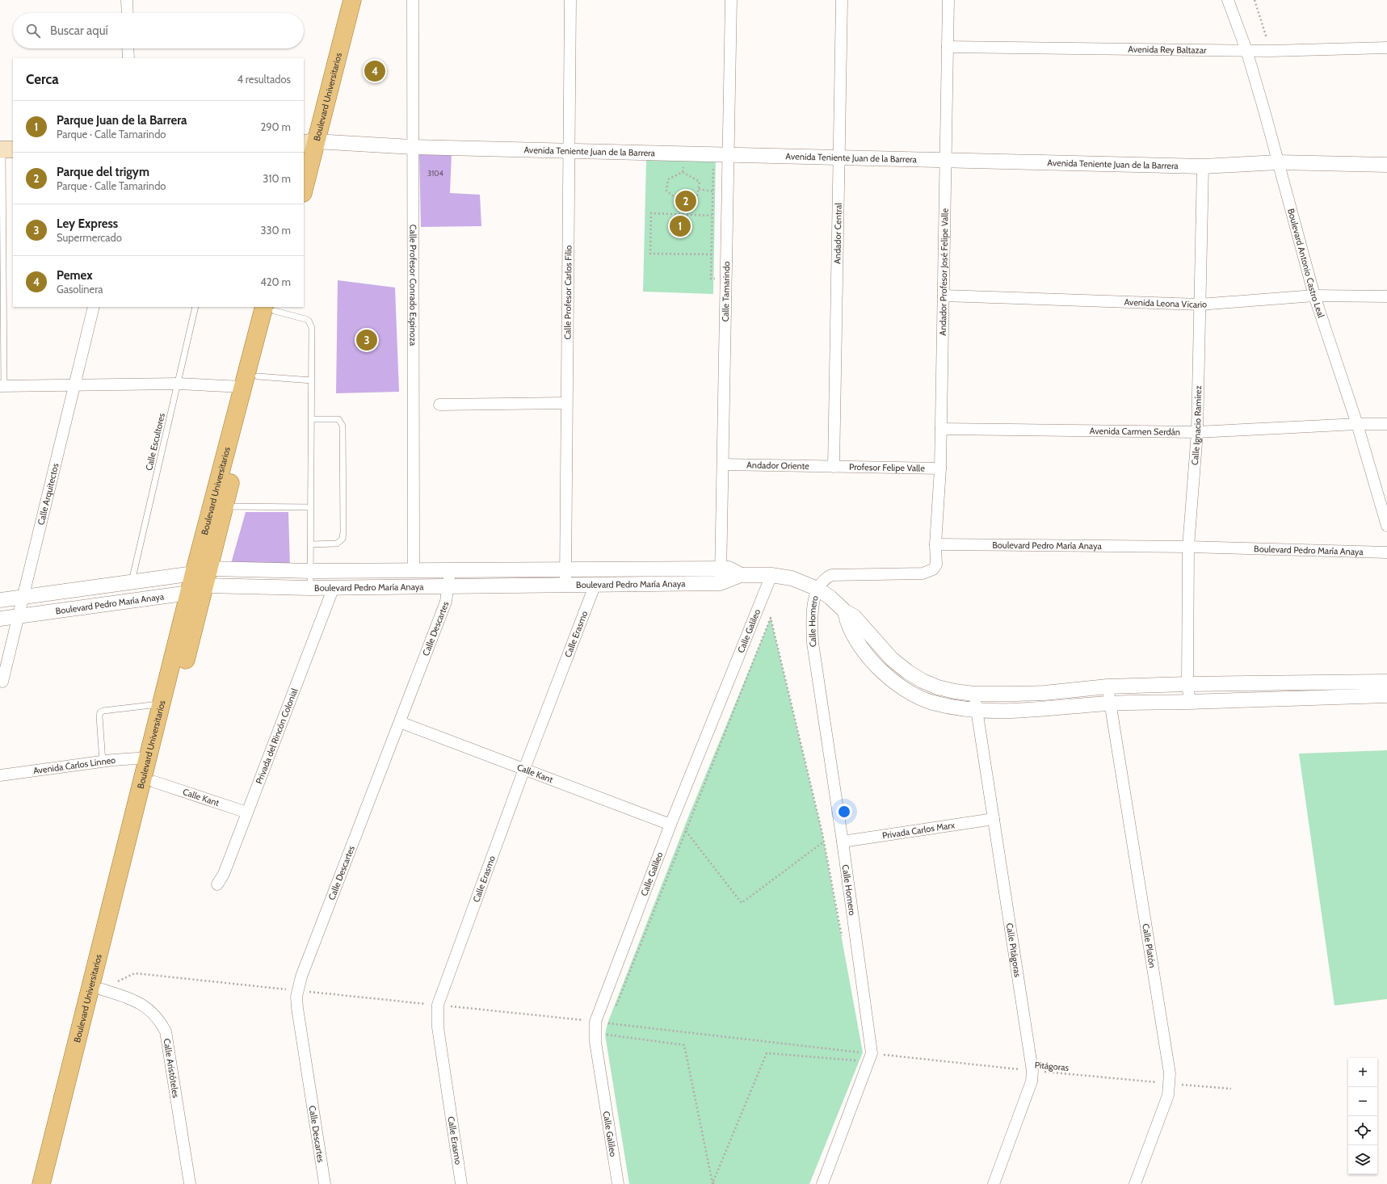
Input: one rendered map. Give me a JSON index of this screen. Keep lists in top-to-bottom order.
{
  "streets": {
    "main road": ["Boulevard Universitarios"],
    "street": [
      "Avenida Rey Baltazar",
      "Avenida Teniente Juan de la Barrera",
      "Andador Central",
      "Boulevard Antonio Castro Leal",
      "Andador Profesor José Felipe Valle",
      "Calle Profesor Conrado Espinoza",
      "Calle Tamarindo",
      "Calle Profesor Carlos Filio",
      "Avenida Leona Vicario",
      "Calle Ignacio Ramírez",
      "Avenida Carmen Serdán",
      "Andador Oriente",
      "Profesor Felipe Valle",
      "Calle Arquitectos",
      "Boulevard Pedro María Anaya",
      "Calle Homero",
      "Calle Descartes",
      "Calle Galileo",
      "Calle Erasmo",
      "Privada del Rincón Colonial",
      "Avenida Carlos Linneo",
      "Calle Kant",
      "Privada Carlos Marx",
      "Calle Platón",
      "Calle Pitágoras",
      "Calle Aristóteles"
    ],
    "lane": ["Calle Escultores"],
    "path": ["Pitágoras"]
  },
  "crossings": [
    ["Avenida Rey Baltazar", "Boulevard Antonio Castro Leal"],
    ["Avenida Rey Baltazar", "Andador Profesor José Felipe Valle"],
    ["Boulevard Universitarios", "Avenida Teniente Juan de la Barrera"],
    ["Boulevard Universitarios", "Boulevard Pedro María Anaya"],
    ["Boulevard Universitarios", "Avenida Carlos Linneo"],
    ["Boulevard Universitarios", "Calle Kant"],
    ["Boulevard Universitarios", "Calle Aristóteles"],
    ["Avenida Teniente Juan de la Barrera", "Andador Central"],
    ["Avenida Teniente Juan de la Barrera", "Boulevard Antonio Castro Leal"],
    ["Avenida Teniente Juan de la Barrera", "Andador Profesor José Felipe Valle"],
    ["Avenida Teniente Juan de la Barrera", "Calle Profesor Conrado Espinoza"],
    ["Avenida Teniente Juan de la Barrera", "Calle Tamarindo"],
    ["Avenida Teniente Juan de la Barrera", "Calle Profesor Carlos Filio"],
    ["Avenida Teniente Juan de la Barrera", "Calle Ignacio Ramírez"],
    ["Andador Central", "Andador Oriente"],
    ["Andador Central", "Profesor Felipe Valle"],
    ["Boulevard Antonio Castro Leal", "Avenida Leona Vicario"],
    ["Boulevard Antonio Castro Leal", "Avenida Carmen Serdán"],
    ["Andador Profesor José Felipe Valle", "Avenida Leona Vicario"],
    ["Andador Profesor José Felipe Valle", "Avenida Carmen Serdán"],
    ["Andador Profesor José Felipe Valle", "Profesor Felipe Valle"],
    ["Andador Profesor José Felipe Valle", "Boulevard Pedro María Anaya"],
    ["Calle Profesor Conrado Espinoza", "Boulevard Pedro María Anaya"],
    ["Calle Tamarindo", "Andador Oriente"],
    ["Calle Tamarindo", "Boulevard Pedro María Anaya"],
    ["Calle Profesor Carlos Filio", "Boulevard Pedro María Anaya"],
    ["Avenida Leona Vicario", "Calle Ignacio Ramírez"],
    ["Calle Ignacio Ramírez", "Avenida Carmen Serdán"],
    ["Calle Ignacio Ramírez", "Boulevard Pedro María Anaya"],
    ["Calle Escultores", "Boulevard Pedro María Anaya"],
    ["Andador Oriente", "Profesor Felipe Valle"],
    ["Calle Arquitectos", "Boulevard Pedro María Anaya"],
    ["Boulevard Pedro María Anaya", "Calle Homero"],
    ["Boulevard Pedro María Anaya", "Calle Descartes"],
    ["Boulevard Pedro María Anaya", "Calle Galileo"],
    ["Boulevard Pedro María Anaya", "Calle Erasmo"],
    ["Boulevard Pedro María Anaya", "Privada del Rincón Colonial"],
    ["Boulevard Pedro María Anaya", "Calle Platón"],
    ["Boulevard Pedro María Anaya", "Calle Pitágoras"],
    ["Calle Homero", "Privada Carlos Marx"],
    ["Calle Homero", "Pitágoras"],
    ["Calle Descartes", "Calle Kant"],
    ["Calle Galileo", "Calle Kant"],
    ["Calle Erasmo", "Calle Kant"],
    ["Privada del Rincón Colonial", "Calle Kant"],
    ["Privada Carlos Marx", "Calle Pitágoras"],
    ["Calle Platón", "Pitágoras"],
    ["Calle Pitágoras", "Pitágoras"]
  ],
  "house_numbers": ["3104"],
  "page": {
    "search": "Buscar aquí",
    "heading": ["Cerca", "4 resultados"],
    "pins": [
      "4",
      "2",
      "1",
      "3"
    ],
    "list": [
      {
        "mark": "1",
        "name": "Parque Juan de la Barrera",
        "note": "Parque · Calle Tamarindo",
        "value": "290 m"
      },
      {
        "mark": "2",
        "name": "Parque del trigym",
        "note": "Parque · Calle Tamarindo",
        "value": "310 m"
      },
      {
        "mark": "3",
        "name": "Ley Express",
        "note": "Supermercado",
        "value": "330 m"
      },
      {
        "mark": "4",
        "name": "Pemex",
        "note": "Gasolinera",
        "value": "420 m"
      }
    ],
    "map_buttons": ["+", "−"]
  }
}
